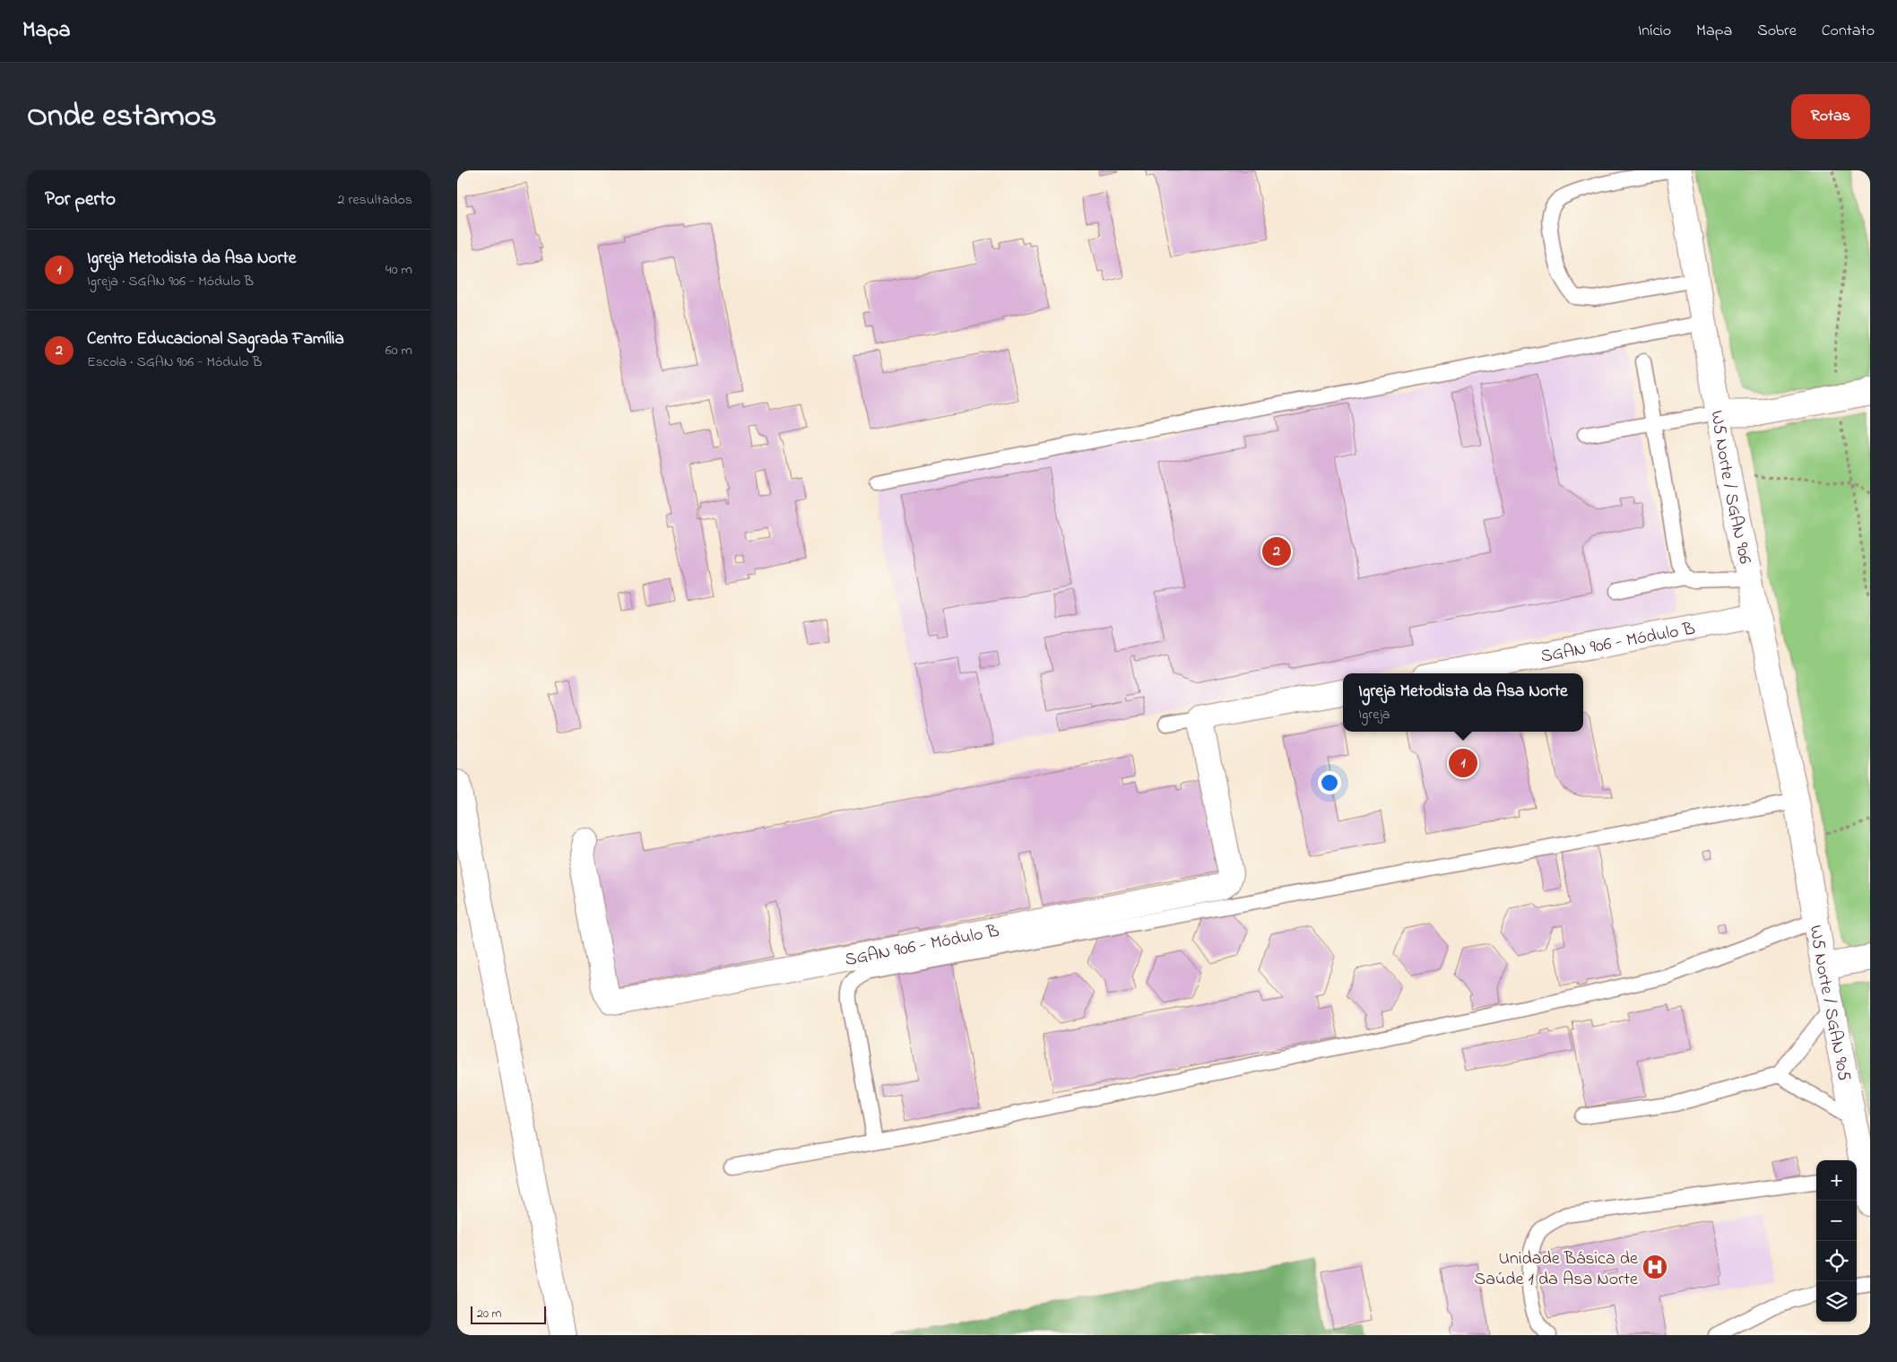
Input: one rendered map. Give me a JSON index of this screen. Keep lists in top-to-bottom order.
{
  "streets": {
    "street": ["W5 Norte / SGAN 906", "SGAN 906 - Módulo B", "W5 Norte / SGAN 905"]
  },
  "crossings": [
    ["W5 Norte / SGAN 906", "SGAN 906 - Módulo B"],
    ["W5 Norte / SGAN 906", "W5 Norte / SGAN 905"]
  ],
  "places": {
    "hospital": ["Unidade Básica de Saúde 1 da Asa Norte"]
  },
  "scale_bar": "20 m",
  "page": {
    "header": "Mapa",
    "nav": [
      "Início",
      "Mapa",
      "Sobre",
      "Contato"
    ],
    "title": "Onde estamos",
    "buttons": "Rotas",
    "heading": ["Por perto", "2 resultados"],
    "list": [
      {
        "mark": "1",
        "name": "Igreja Metodista da Asa Norte",
        "note": "Igreja · SGAN 906 - Módulo B",
        "value": "40 m"
      },
      {
        "mark": "2",
        "name": "Centro Educacional Sagrada Família",
        "note": "Escola · SGAN 906 - Módulo B",
        "value": "60 m"
      }
    ],
    "pins": ["2", "1"],
    "popup": ["Igreja Metodista da Asa Norte", "Igreja"],
    "map_buttons": ["+", "−"],
    "scale": "20 m"
  }
}
